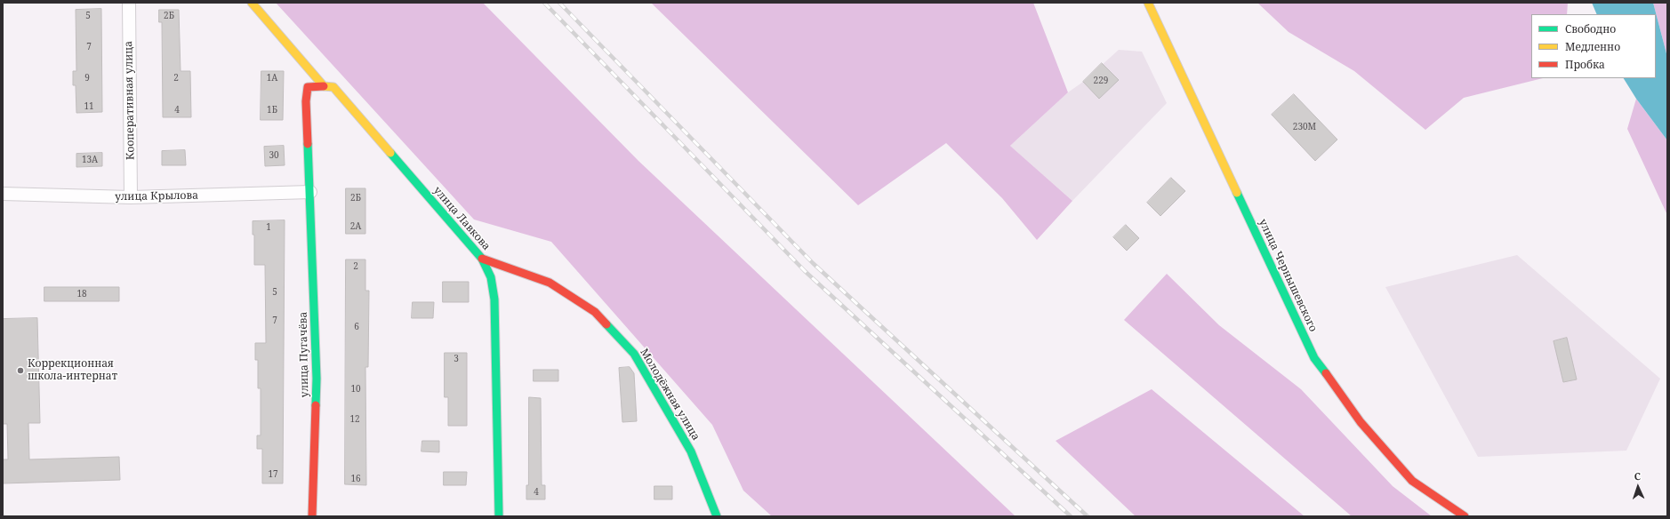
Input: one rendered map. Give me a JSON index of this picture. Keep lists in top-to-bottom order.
{
  "streets": {
    "street": [
      "Кооперативная улица",
      "улица Крылова",
      "улица Лавкова",
      "улица Чернышевского",
      "улица Пугачёва",
      "Молодёжная улица"
    ]
  },
  "crossings": [
    ["Кооперативная улица", "улица Крылова"],
    ["улица Крылова", "улица Пугачёва"],
    ["улица Лавкова", "улица Пугачёва"],
    ["улица Лавкова", "Молодёжная улица"]
  ],
  "places": ["Коррекционная школа-интернат"],
  "house_numbers": [
    "5",
    "2Б",
    "7",
    "9",
    "2",
    "1А",
    "229",
    "11",
    "4",
    "1Б",
    "230М",
    "30",
    "13А",
    "2Б",
    "2А",
    "1",
    "2",
    "5",
    "18",
    "7",
    "6",
    "3",
    "10",
    "12",
    "17",
    "16",
    "4"
  ],
  "legend": ["Свободно", "Медленно", "Пробка"],
  "north": "top"
}
